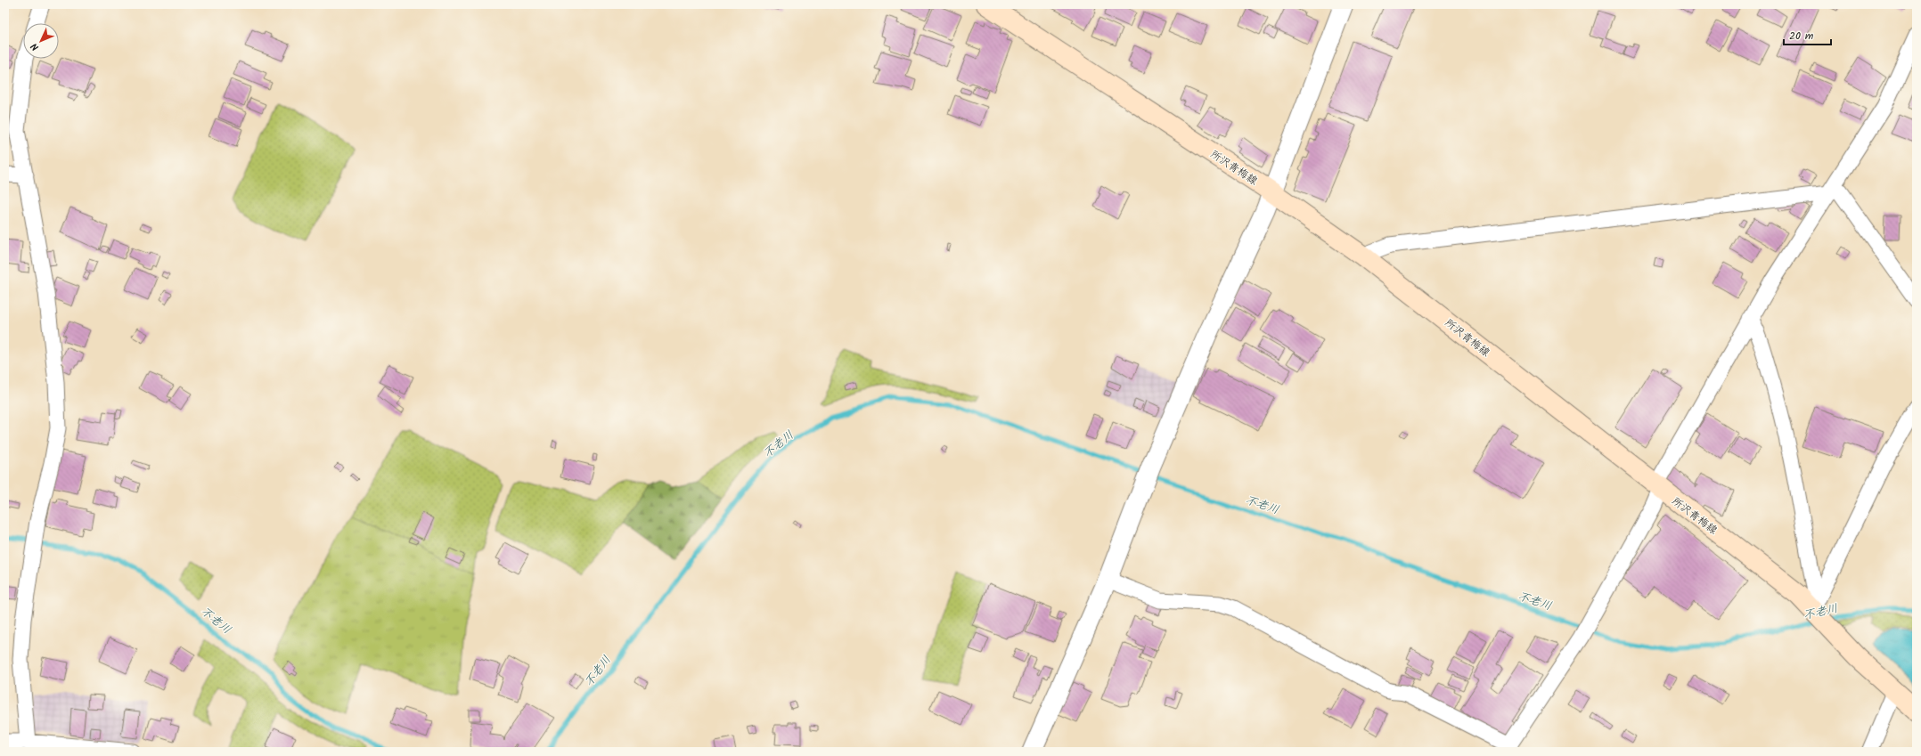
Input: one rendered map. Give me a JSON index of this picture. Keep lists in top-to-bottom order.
{
  "streets": {
    "main road": ["所沢青梅線"]
  },
  "water": ["不老川"],
  "scale_bar": "20 m",
  "north": "bottom left"
}
